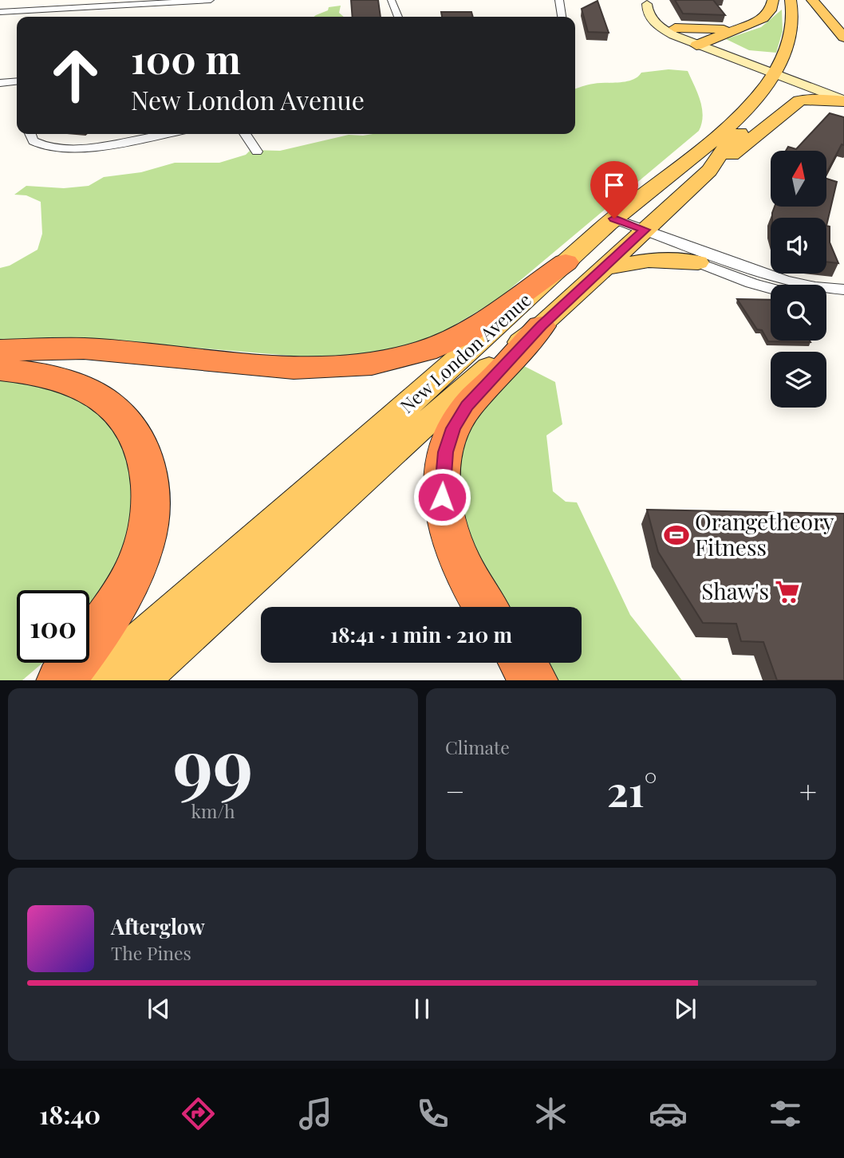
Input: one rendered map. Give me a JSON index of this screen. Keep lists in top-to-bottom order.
{
  "streets": {
    "main road": ["New London Avenue"]
  },
  "places": {
    "sports": ["Orangetheory Fitness"],
    "supermarket": ["Shaw's"]
  },
  "north": "top",
  "page": {
    "turn": ["100 m", "New London Avenue"],
    "limit": "100",
    "trip": "18:41 · 1 min · 210 m",
    "tile": [
      ["99", "km/h"],
      "Climate"
    ],
    "heat": ["−", "21°", "+"],
    "song": ["Afterglow", "The Pines"],
    "tabs": "18:40"
  }
}
